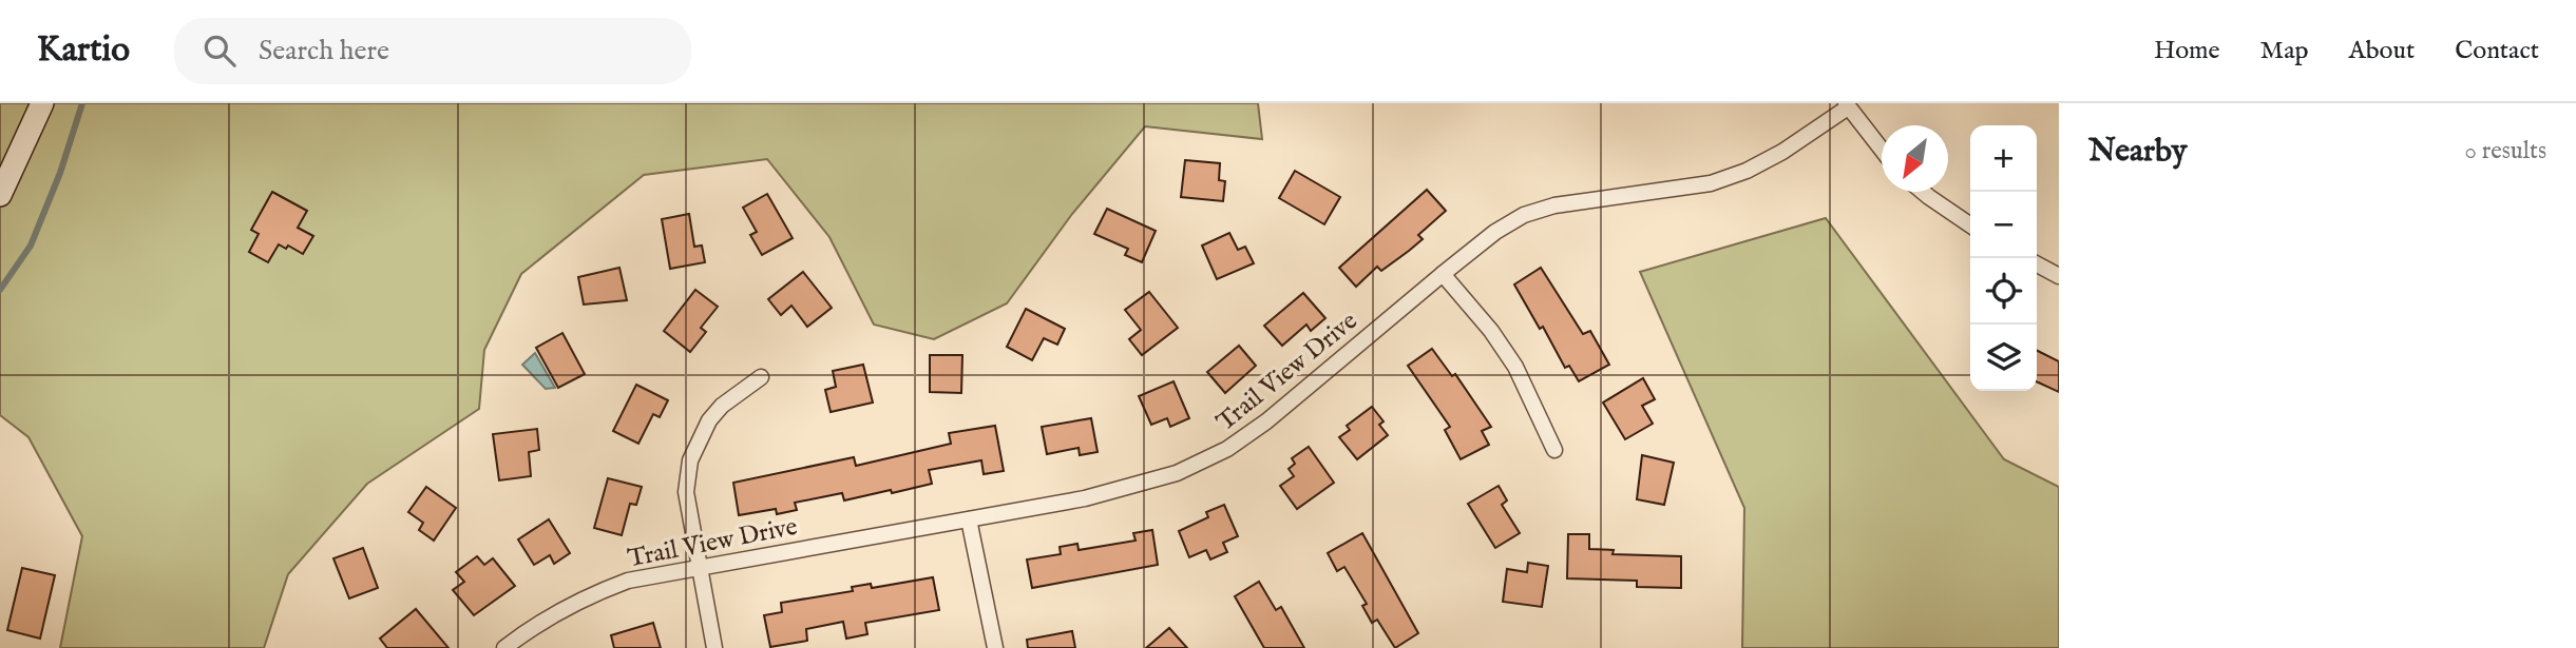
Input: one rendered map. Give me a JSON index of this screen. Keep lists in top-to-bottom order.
{
  "streets": {
    "street": ["Trail View Drive"]
  },
  "north": "bottom left",
  "page": {
    "header": "Kartio",
    "search": "Search here",
    "nav": [
      "Home",
      "Map",
      "About",
      "Contact"
    ],
    "heading": ["Nearby", "0 results"],
    "map_buttons": ["+", "−"]
  }
}
